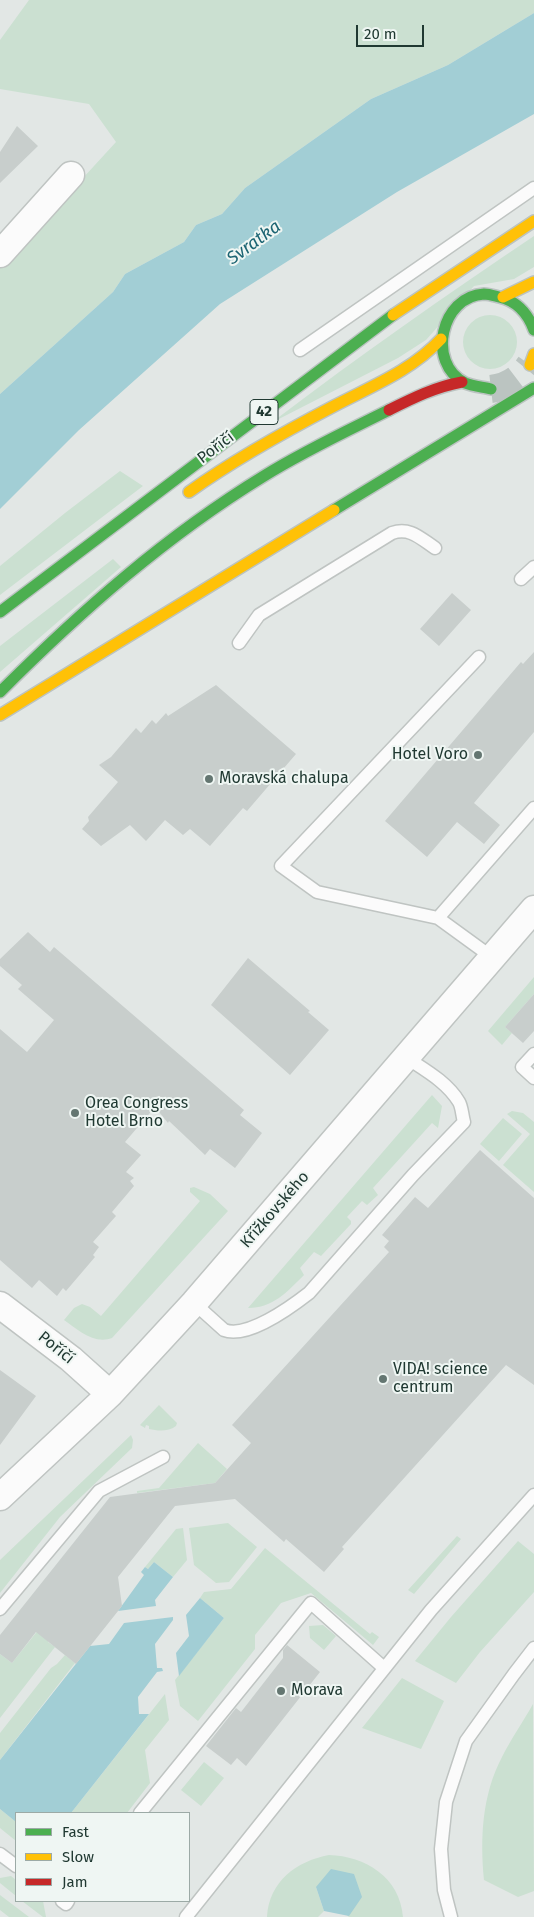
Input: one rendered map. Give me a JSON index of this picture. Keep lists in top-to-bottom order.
{
  "streets": {
    "highway": ["42", "Poříčí"],
    "street": ["Křížkovského"]
  },
  "crossings": [
    ["42", "Poříčí"],
    ["Poříčí", "Křížkovského"]
  ],
  "water": ["Svratka"],
  "places": [
    "Hotel Voro",
    "Moravská chalupa",
    "Orea Congress Hotel Brno",
    "VIDA! science centrum",
    "Morava"
  ],
  "legend": ["Fast", "Slow", "Jam"],
  "scale_bar": "20 m"
}
